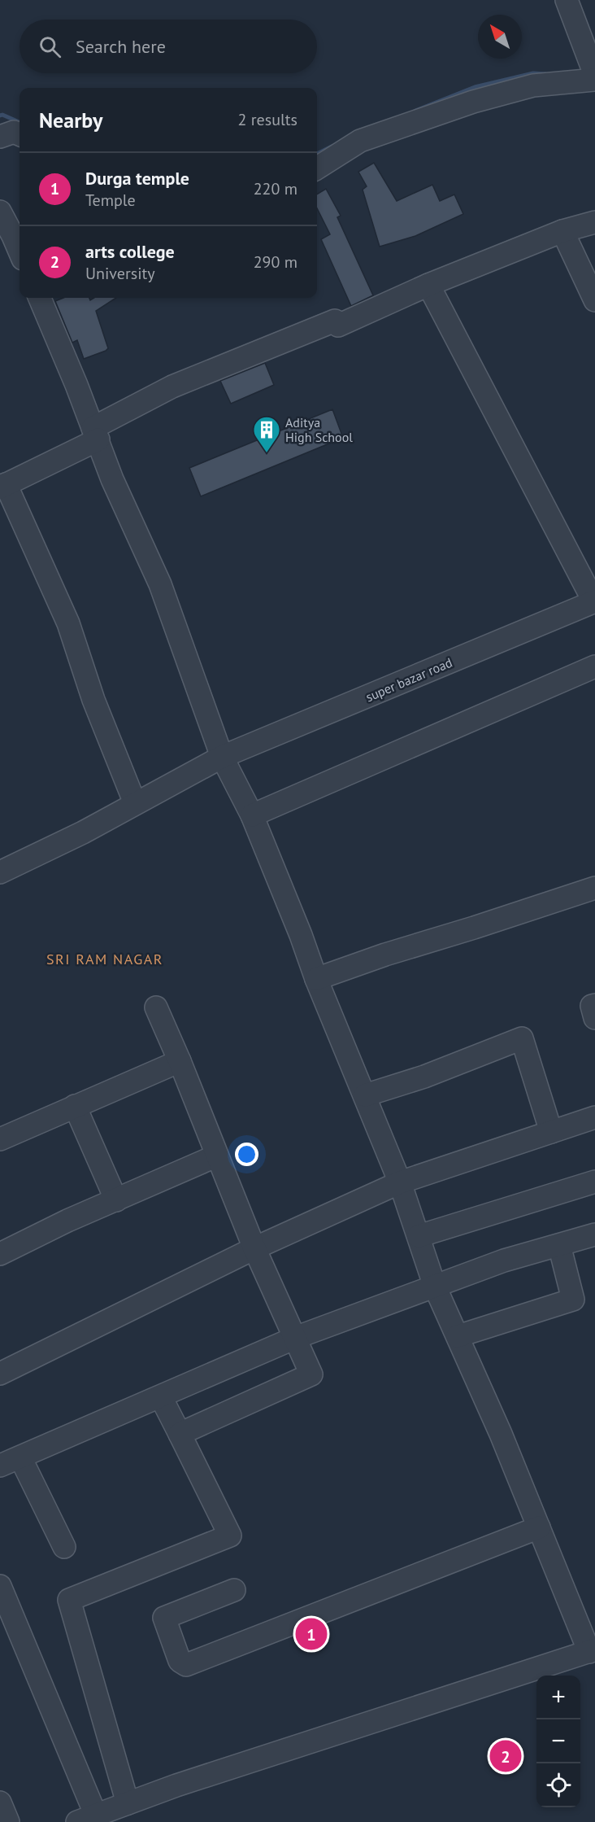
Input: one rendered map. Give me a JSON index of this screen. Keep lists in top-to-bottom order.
{
  "streets": {
    "street": ["super bazar road"]
  },
  "districts": ["SRI RAM NAGAR"],
  "places": {
    "building": ["Aditya High School"]
  },
  "north": "top left",
  "page": {
    "search": "Search here",
    "heading": ["Nearby", "2 results"],
    "list": [
      {
        "mark": "1",
        "name": "Durga temple",
        "note": "Temple",
        "value": "220 m"
      },
      {
        "mark": "2",
        "name": "arts college",
        "note": "University",
        "value": "290 m"
      }
    ],
    "pins": ["1", "2"],
    "map_buttons": ["+", "−"]
  }
}
